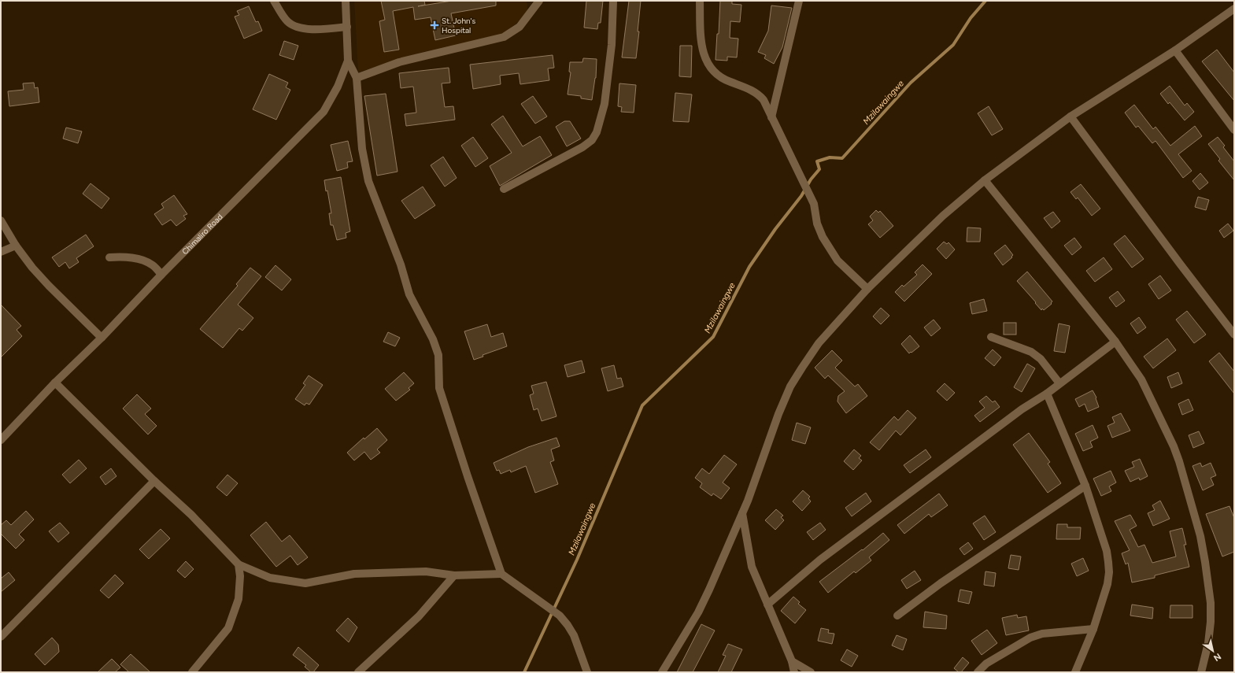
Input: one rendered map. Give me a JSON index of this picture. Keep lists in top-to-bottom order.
{
  "streets": {
    "street": ["Chimaliro Road"]
  },
  "water": ["Mzilawaingwe"],
  "places": {
    "health": ["St. John's Hospital"]
  },
  "north": "bottom right"
}
